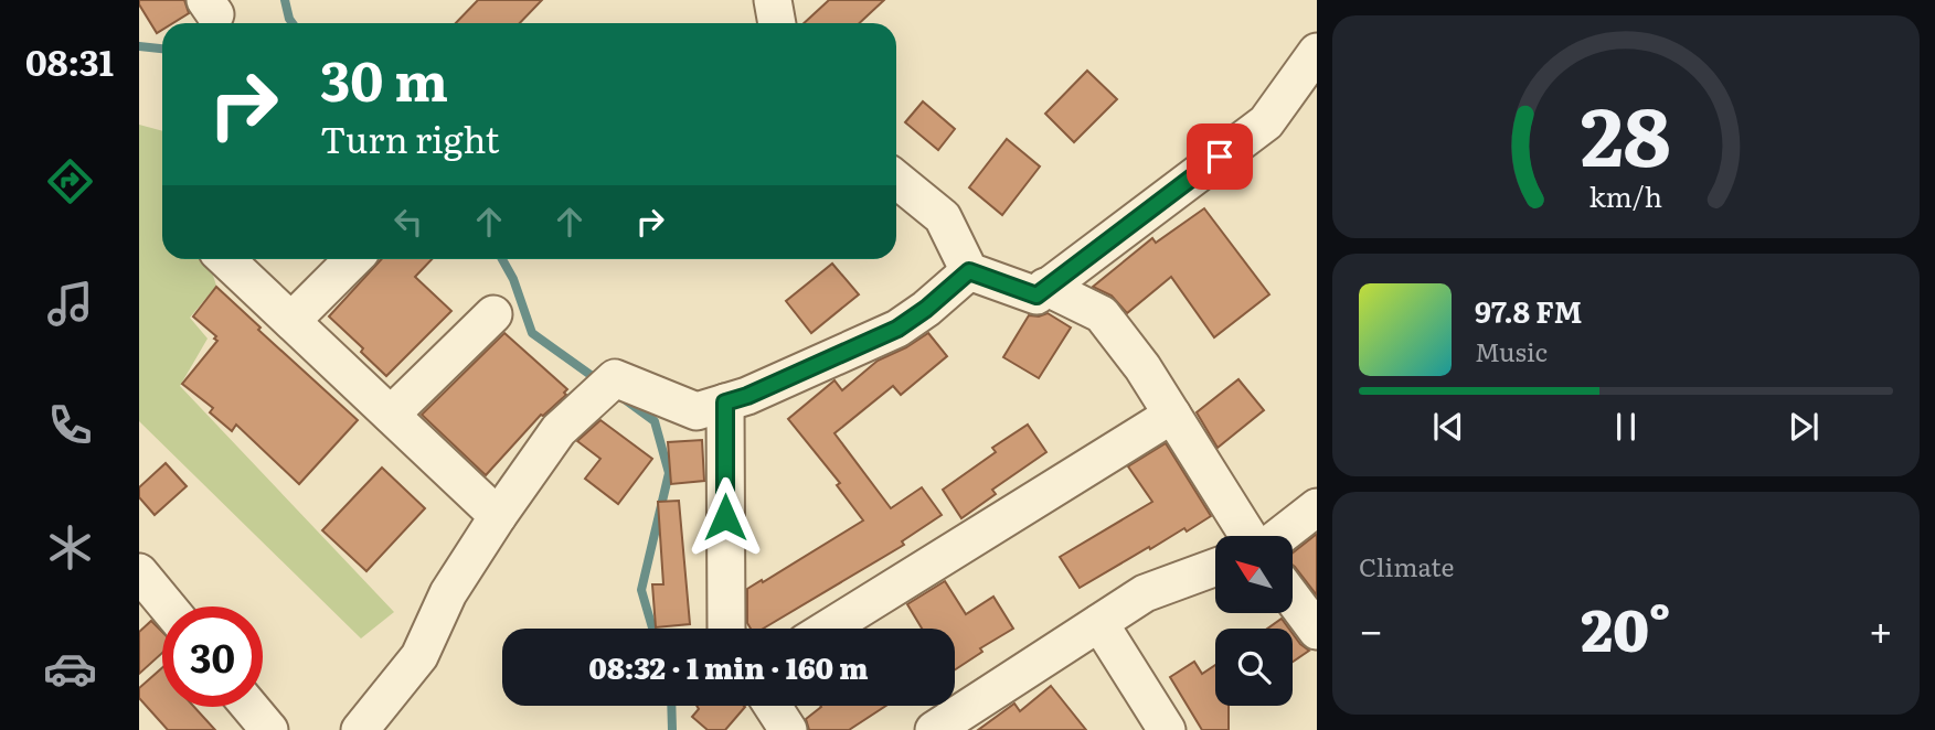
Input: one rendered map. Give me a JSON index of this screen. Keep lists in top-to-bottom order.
{
  "north": "top left",
  "page": {
    "tabs": "08:31",
    "turn": ["30 m", "Turn right"],
    "song": ["97.8 FM", "Music"],
    "tile": "Climate",
    "heat": ["−", "20°", "+"],
    "limit": "30",
    "trip": "08:32 · 1 min · 160 m",
    "gauge": ["28", "km/h"]
  }
}
